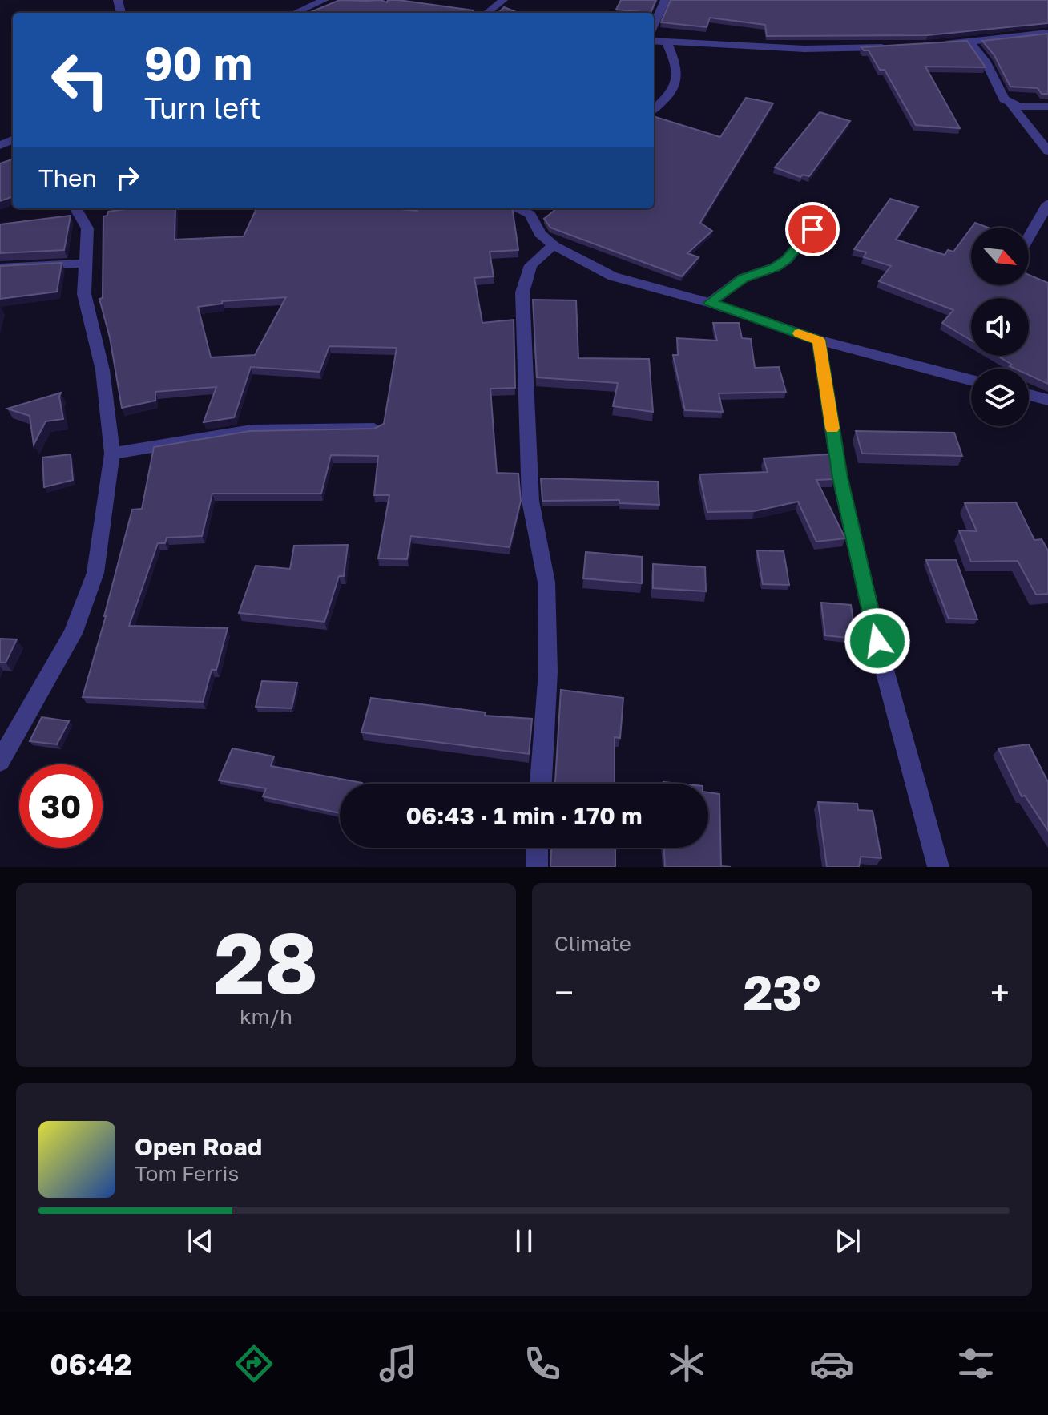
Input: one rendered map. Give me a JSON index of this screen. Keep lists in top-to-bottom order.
{
  "north": "bottom right",
  "page": {
    "turn": ["90 m", "Turn left"],
    "then": "Then",
    "limit": "30",
    "trip": "06:43 · 1 min · 170 m",
    "tile": [
      ["28", "km/h"],
      "Climate"
    ],
    "heat": ["−", "23°", "+"],
    "song": ["Open Road", "Tom Ferris"],
    "tabs": "06:42"
  }
}
